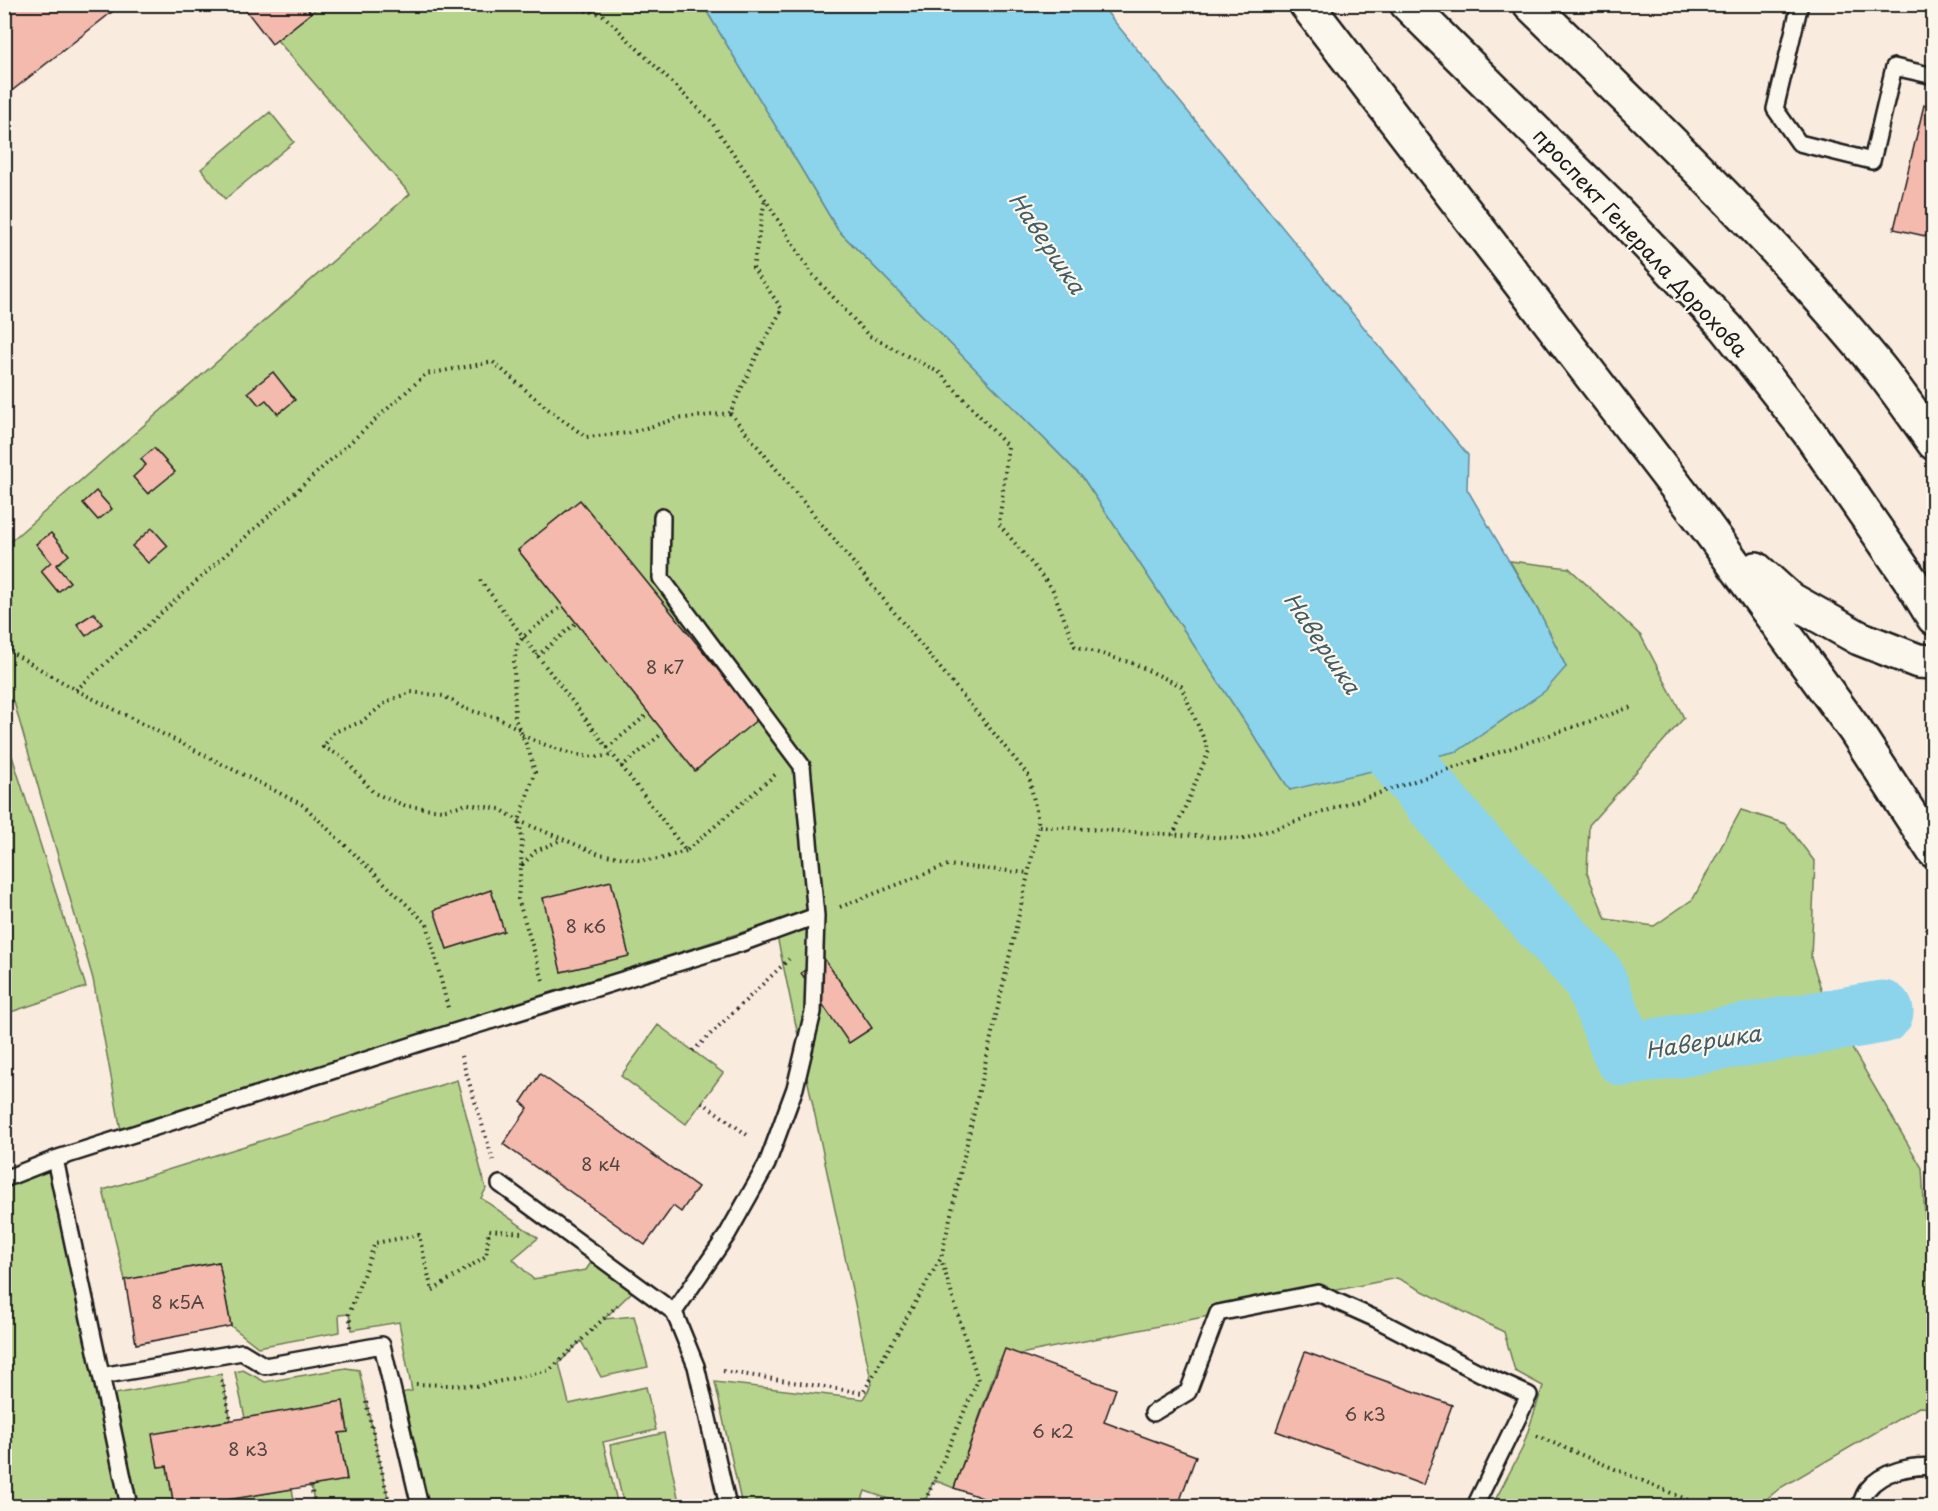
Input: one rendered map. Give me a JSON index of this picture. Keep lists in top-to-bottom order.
{
  "streets": {
    "main road": ["проспект Генерала Дорохова"]
  },
  "water": ["Навершка"],
  "house_numbers": [
    "8 к7",
    "8 к6",
    "8 к4",
    "8 к5А",
    "6 к3",
    "6 к2",
    "8 к3"
  ]
}
